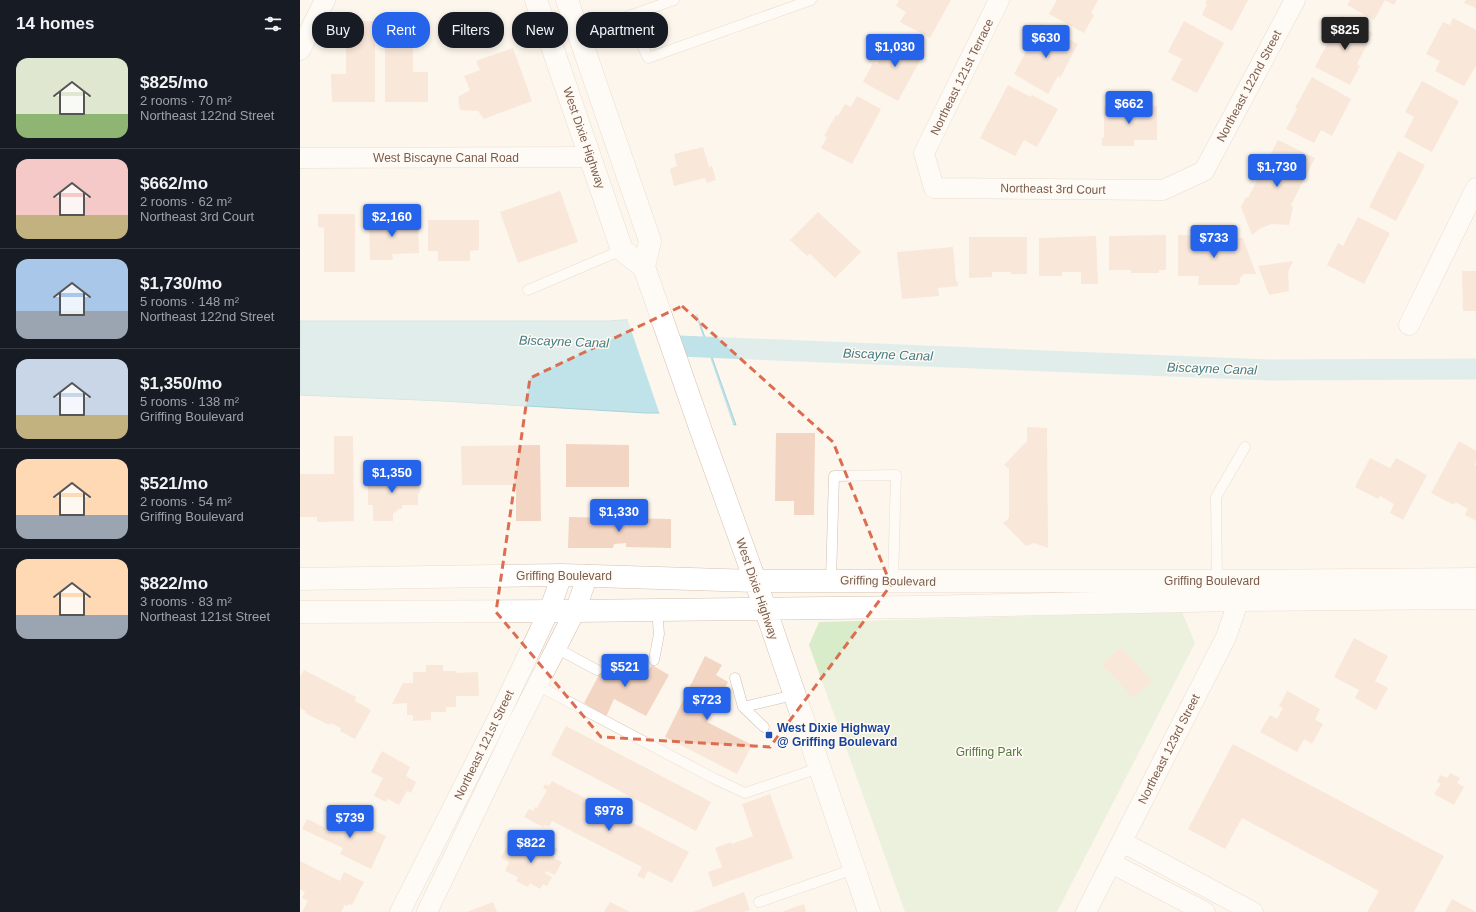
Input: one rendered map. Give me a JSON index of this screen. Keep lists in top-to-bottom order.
{
  "streets": {
    "street": [
      "Northeast 121st Terrace",
      "Northeast 122nd Street",
      "West Dixie Highway",
      "West Biscayne Canal Road",
      "Northeast 3rd Court",
      "Griffing Boulevard",
      "Northeast 121st Street",
      "Northeast 123rd Street"
    ]
  },
  "crossings": [
    ["Northeast 121st Terrace", "Northeast 3rd Court"],
    ["Northeast 122nd Street", "Northeast 3rd Court"],
    ["West Dixie Highway", "West Biscayne Canal Road"],
    ["West Dixie Highway", "Griffing Boulevard"],
    ["Griffing Boulevard", "Northeast 121st Street"],
    ["Griffing Boulevard", "Northeast 123rd Street"]
  ],
  "water": ["Biscayne Canal"],
  "parks": ["Griffing Park"],
  "places": {
    "transit": ["West Dixie Highway @ Griffing Boulevard"]
  },
  "page": {
    "heading": "14 homes",
    "chip": [
      "Buy",
      "Rent",
      "Filters",
      "New",
      "Apartment"
    ],
    "price": [
      "$825",
      "$630",
      "$1,030",
      "$662",
      "$1,730",
      "$2,160",
      "$733",
      "$1,350",
      "$1,330",
      "$521",
      "$723",
      "$978",
      "$739",
      "$822"
    ],
    "list": [
      {
        "name": "$825/mo",
        "note": "2 rooms · 70 m² · Northeast 122nd Street"
      },
      {
        "name": "$662/mo",
        "note": "2 rooms · 62 m² · Northeast 3rd Court"
      },
      {
        "name": "$1,730/mo",
        "note": "5 rooms · 148 m² · Northeast 122nd Street"
      },
      {
        "name": "$1,350/mo",
        "note": "5 rooms · 138 m² · Griffing Boulevard"
      },
      {
        "name": "$521/mo",
        "note": "2 rooms · 54 m² · Griffing Boulevard"
      },
      {
        "name": "$822/mo",
        "note": "3 rooms · 83 m² · Northeast 121st Street"
      }
    ]
  }
}
